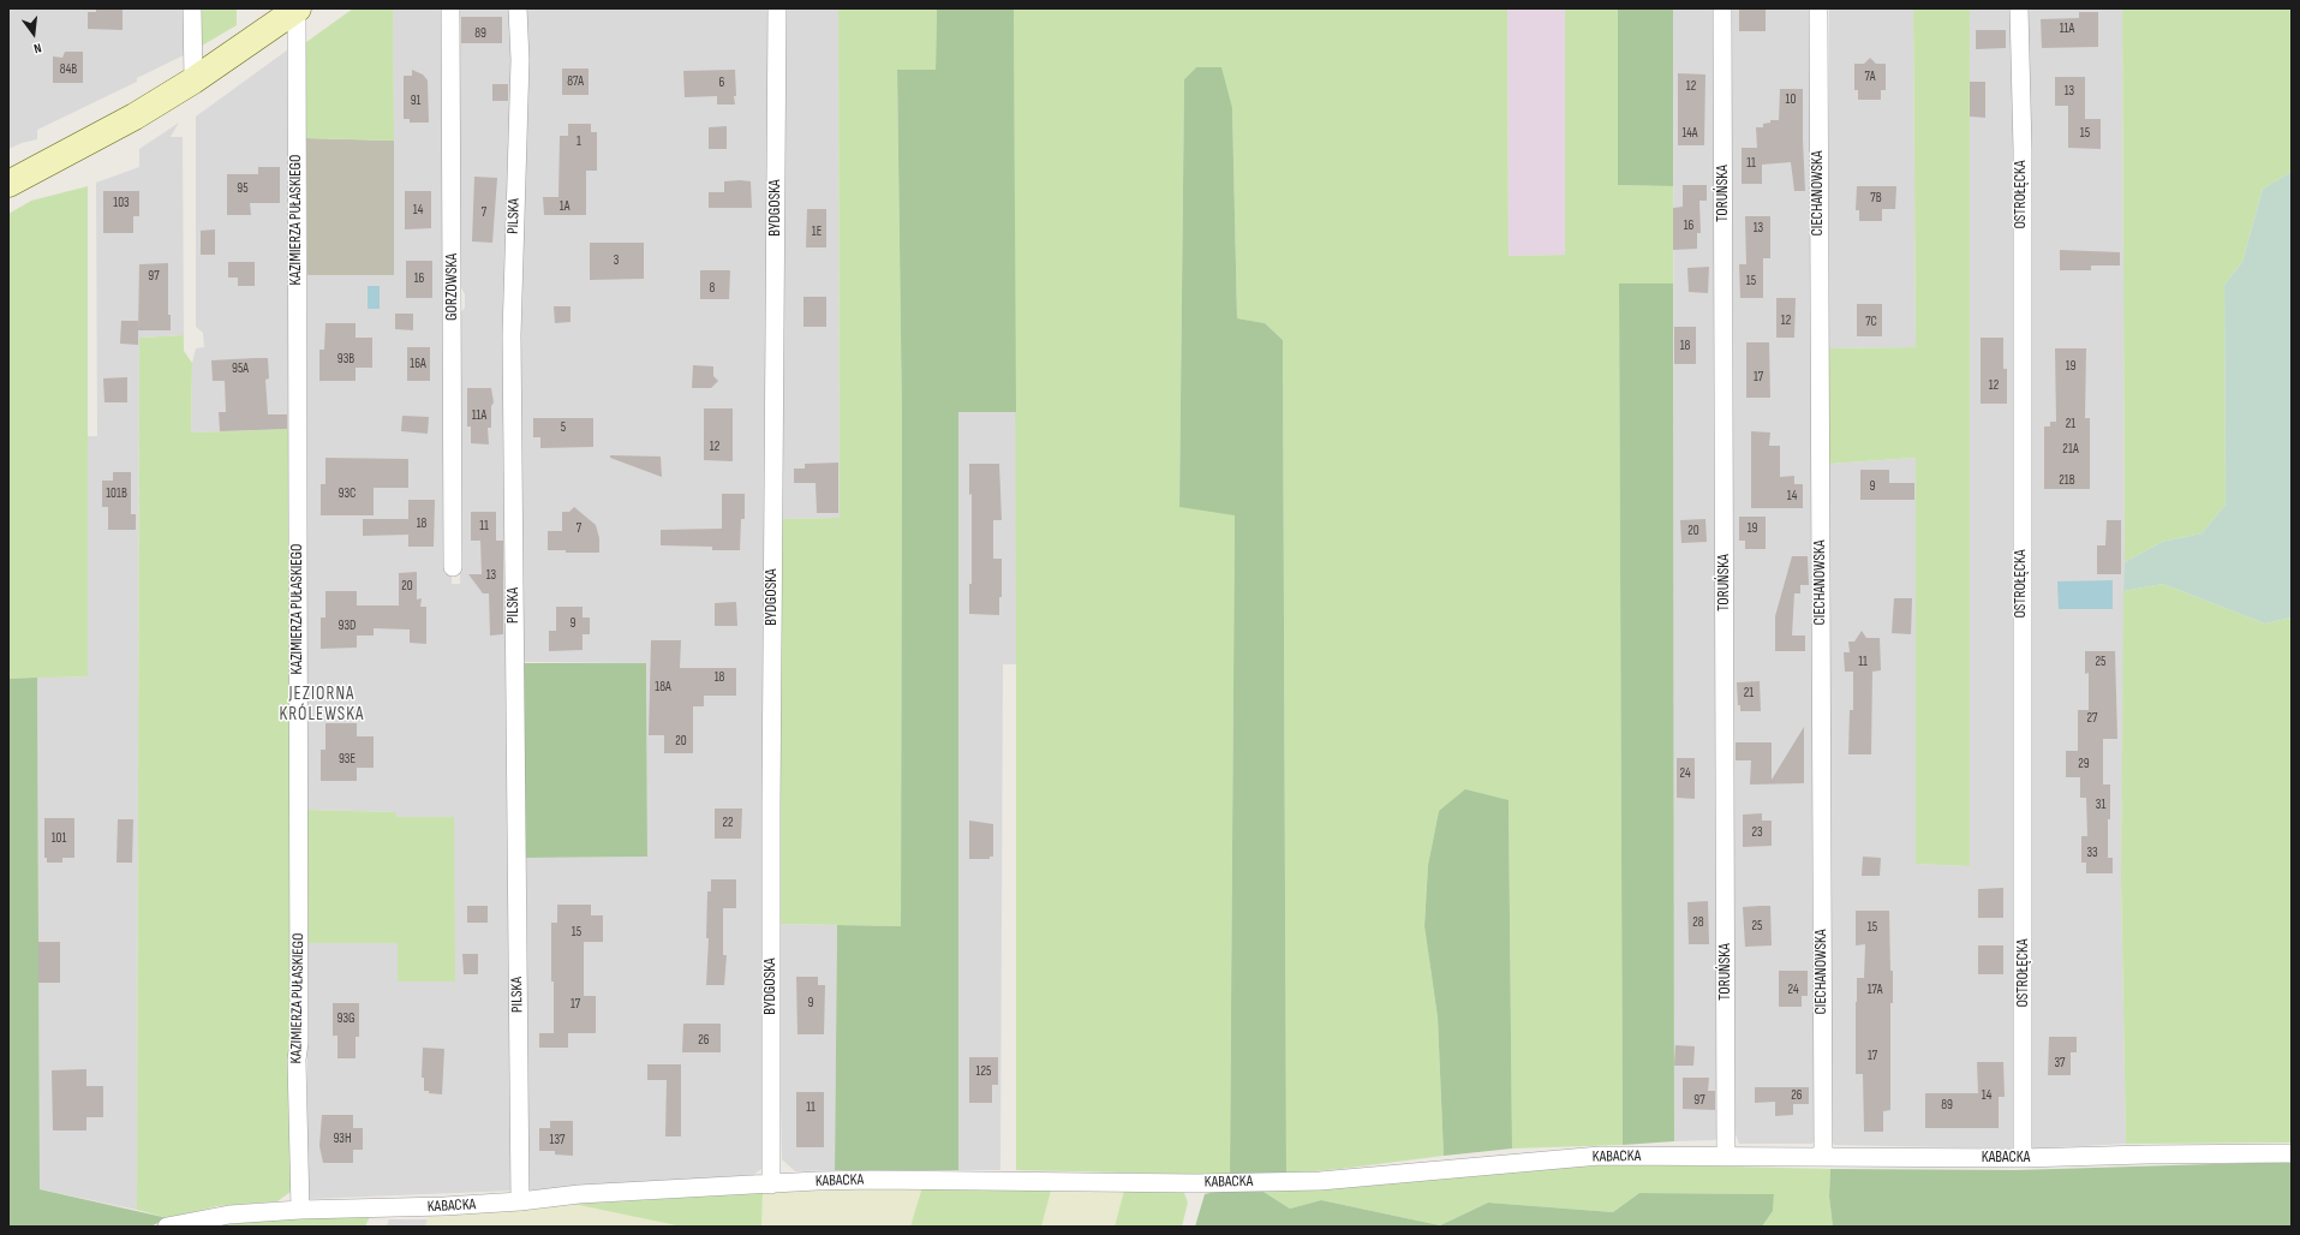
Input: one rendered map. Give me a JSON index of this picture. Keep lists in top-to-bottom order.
{
  "streets": {
    "main road": ["KAZIMIERZA PUŁASKIEGO"],
    "street": [
      "TORUŃSKA",
      "CIECHANOWSKA",
      "OSTROŁĘCKA",
      "BYDGOSKA",
      "PILSKA",
      "GORZOWSKA",
      "KABACKA"
    ]
  },
  "crossings": [
    ["TORUŃSKA", "KABACKA"],
    ["CIECHANOWSKA", "KABACKA"],
    ["OSTROŁĘCKA", "KABACKA"],
    ["BYDGOSKA", "KABACKA"],
    ["PILSKA", "KABACKA"],
    ["KAZIMIERZA PUŁASKIEGO", "KABACKA"]
  ],
  "districts": ["JEZIORNA KRÓLEWSKA"],
  "house_numbers": [
    "11A",
    "89",
    "84B",
    "7A",
    "87A",
    "6",
    "12",
    "13",
    "10",
    "91",
    "14A",
    "15",
    "1",
    "11",
    "95",
    "7B",
    "103",
    "1A",
    "14",
    "7",
    "16",
    "13",
    "1E",
    "3",
    "97",
    "16",
    "15",
    "8",
    "12",
    "7C",
    "18",
    "93B",
    "16A",
    "19",
    "95A",
    "17",
    "12",
    "11A",
    "21",
    "5",
    "12",
    "21A",
    "21B",
    "9",
    "101B",
    "93C",
    "14",
    "18",
    "11",
    "7",
    "19",
    "20",
    "13",
    "20",
    "9",
    "93D",
    "11",
    "25",
    "18",
    "18A",
    "21",
    "27",
    "20",
    "93E",
    "29",
    "24",
    "31",
    "22",
    "23",
    "101",
    "33",
    "28",
    "25",
    "15",
    "15",
    "24",
    "17A",
    "9",
    "17",
    "93G",
    "26",
    "17",
    "37",
    "125",
    "26",
    "14",
    "97",
    "89",
    "11",
    "93H",
    "137"
  ],
  "north": "bottom"
}
